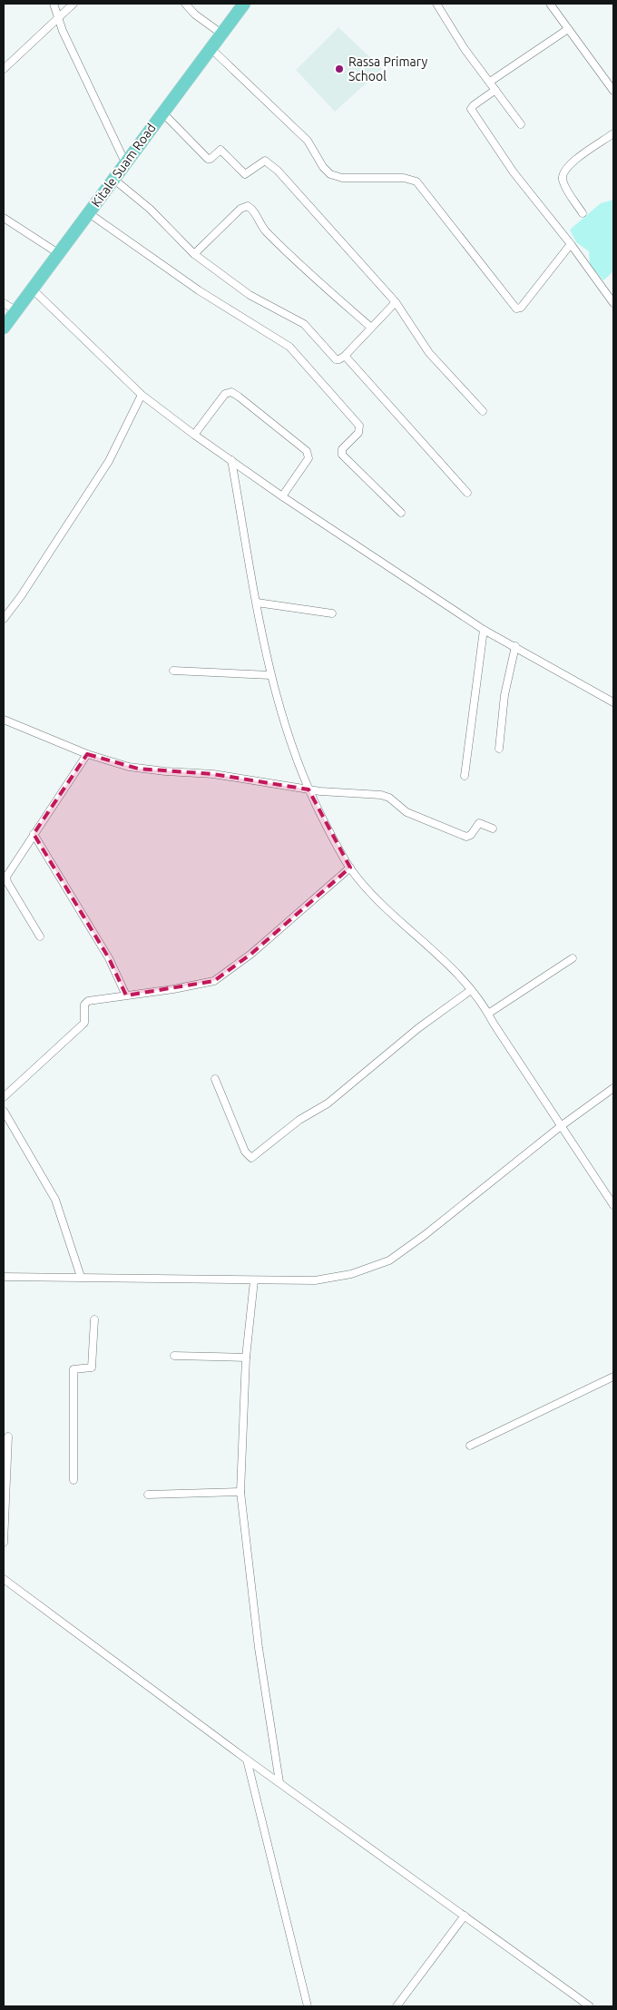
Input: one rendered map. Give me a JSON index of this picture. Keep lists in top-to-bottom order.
{
  "streets": {
    "highway": ["Kitale Suam Road"]
  },
  "places": ["Rassa Primary School"]
}
